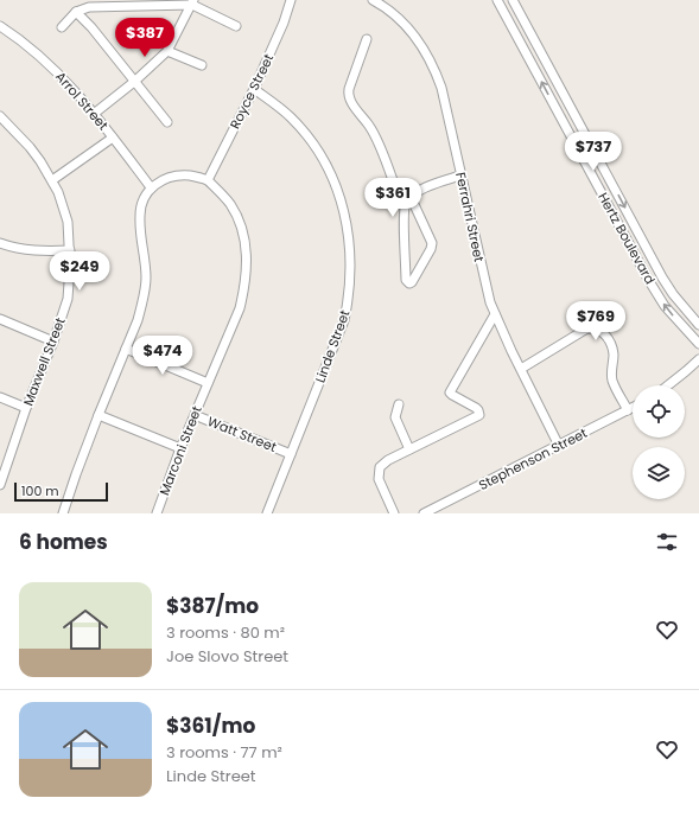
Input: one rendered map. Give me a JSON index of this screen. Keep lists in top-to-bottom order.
{
  "streets": {
    "street": [
      "Royce Street",
      "Arrol Street",
      "Ferrahri Street",
      "Hertz Boulevard",
      "Linde Street",
      "Maxwell Street",
      "Watt Street",
      "Marconi Street",
      "Stephenson Street"
    ]
  },
  "crossings": [
    ["Royce Street", "Linde Street"],
    ["Royce Street", "Marconi Street"],
    ["Ferrahri Street", "Stephenson Street"],
    ["Linde Street", "Watt Street"],
    ["Watt Street", "Marconi Street"]
  ],
  "scale_bar": "100 m",
  "page": {
    "price": [
      "$387",
      "$737",
      "$361",
      "$249",
      "$769",
      "$474"
    ],
    "scale": "100 m",
    "heading": "6 homes",
    "list": [
      {
        "name": "$387/mo",
        "note": "3 rooms · 80 m² · Joe Slovo Street"
      },
      {
        "name": "$361/mo",
        "note": "3 rooms · 77 m² · Linde Street"
      }
    ]
  }
}
